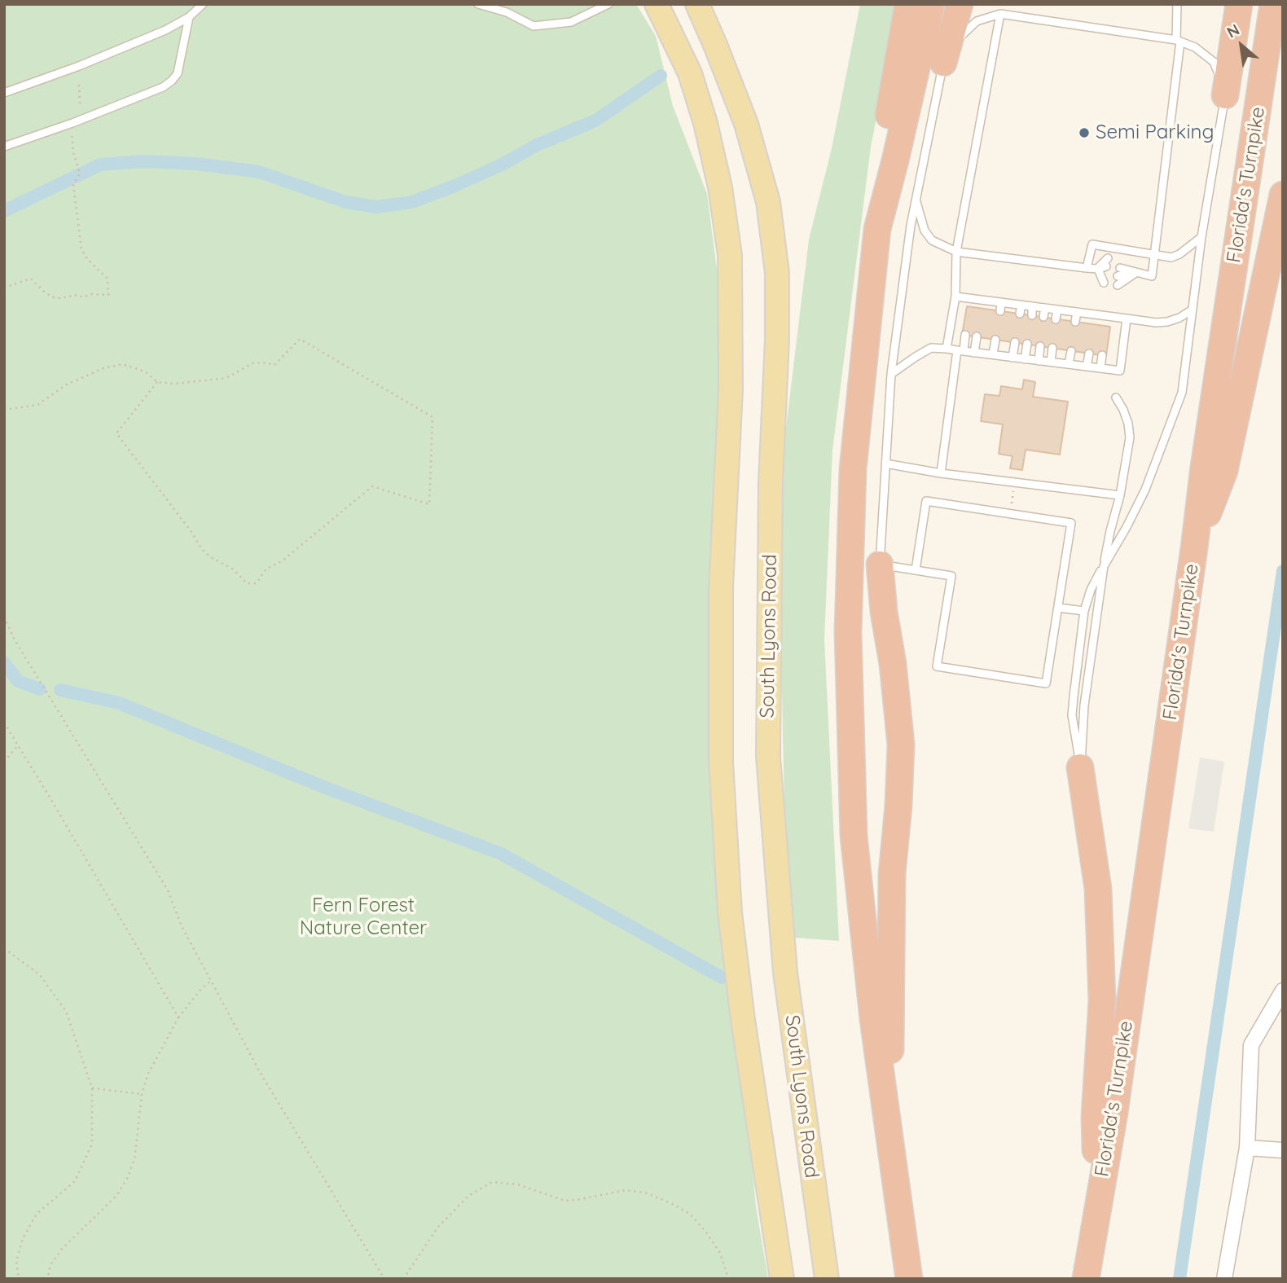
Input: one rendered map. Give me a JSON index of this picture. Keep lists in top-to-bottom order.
{
  "streets": {
    "highway": ["Florida's Turnpike"],
    "main road": ["South Lyons Road"]
  },
  "parks": ["Fern Forest Nature Center"],
  "places": ["Semi Parking"],
  "north": "top left"
}
